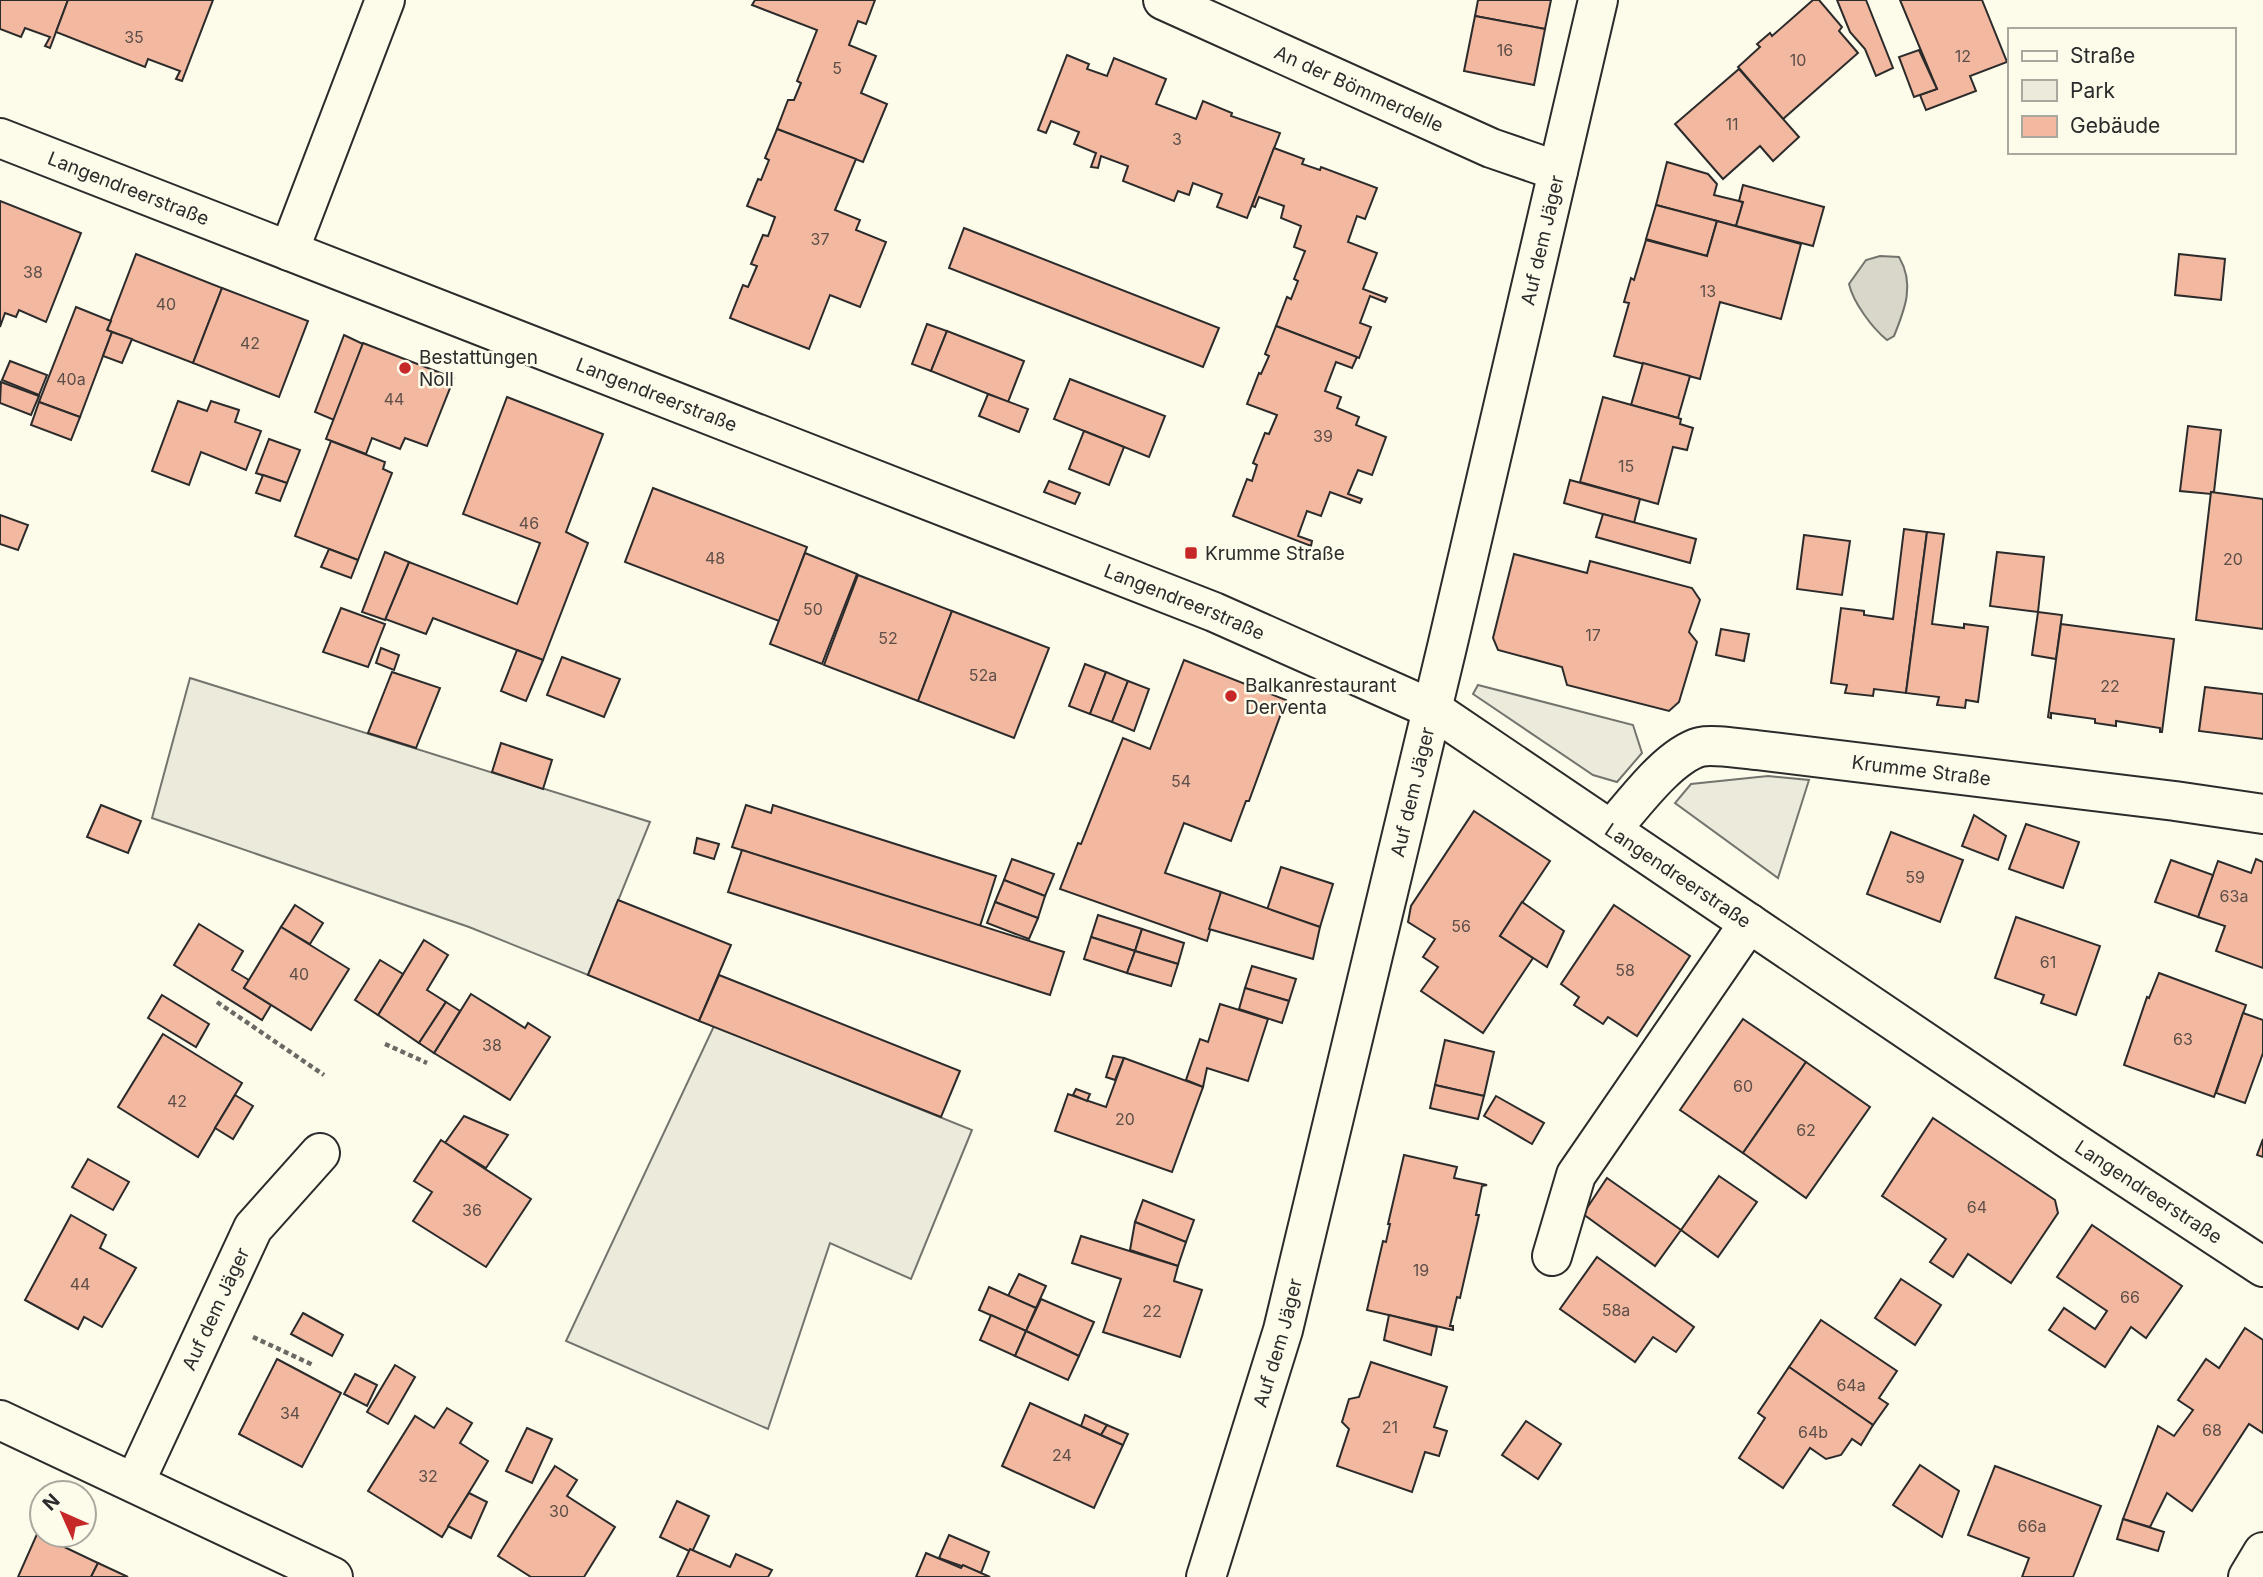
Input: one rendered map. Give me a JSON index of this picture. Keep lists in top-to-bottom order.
{
  "streets": {
    "street": [
      "An der Bömmerdelle",
      "Langendreerstraße",
      "Auf dem Jäger",
      "Krumme Straße"
    ]
  },
  "crossings": [
    ["An der Bömmerdelle", "Auf dem Jäger"],
    ["Langendreerstraße", "Auf dem Jäger"],
    ["Langendreerstraße", "Krumme Straße"]
  ],
  "places": {
    "other": ["Bestattungen Noll", "Balkanrestaurant Derventa"],
    "transit": ["Krumme Straße"]
  },
  "house_numbers": [
    "35",
    "16",
    "12",
    "10",
    "5",
    "11",
    "3",
    "37",
    "38",
    "13",
    "40",
    "42",
    "40a",
    "44",
    "39",
    "15",
    "46",
    "48",
    "20",
    "50",
    "17",
    "52",
    "52a",
    "22",
    "54",
    "59",
    "63a",
    "56",
    "61",
    "58",
    "40",
    "63",
    "38",
    "60",
    "42",
    "20",
    "62",
    "64",
    "36",
    "19",
    "44",
    "66",
    "58a",
    "22",
    "64a",
    "34",
    "21",
    "68",
    "64b",
    "24",
    "32",
    "30",
    "66a"
  ],
  "legend": ["Straße", "Park", "Gebäude"],
  "north": "top left"
}
